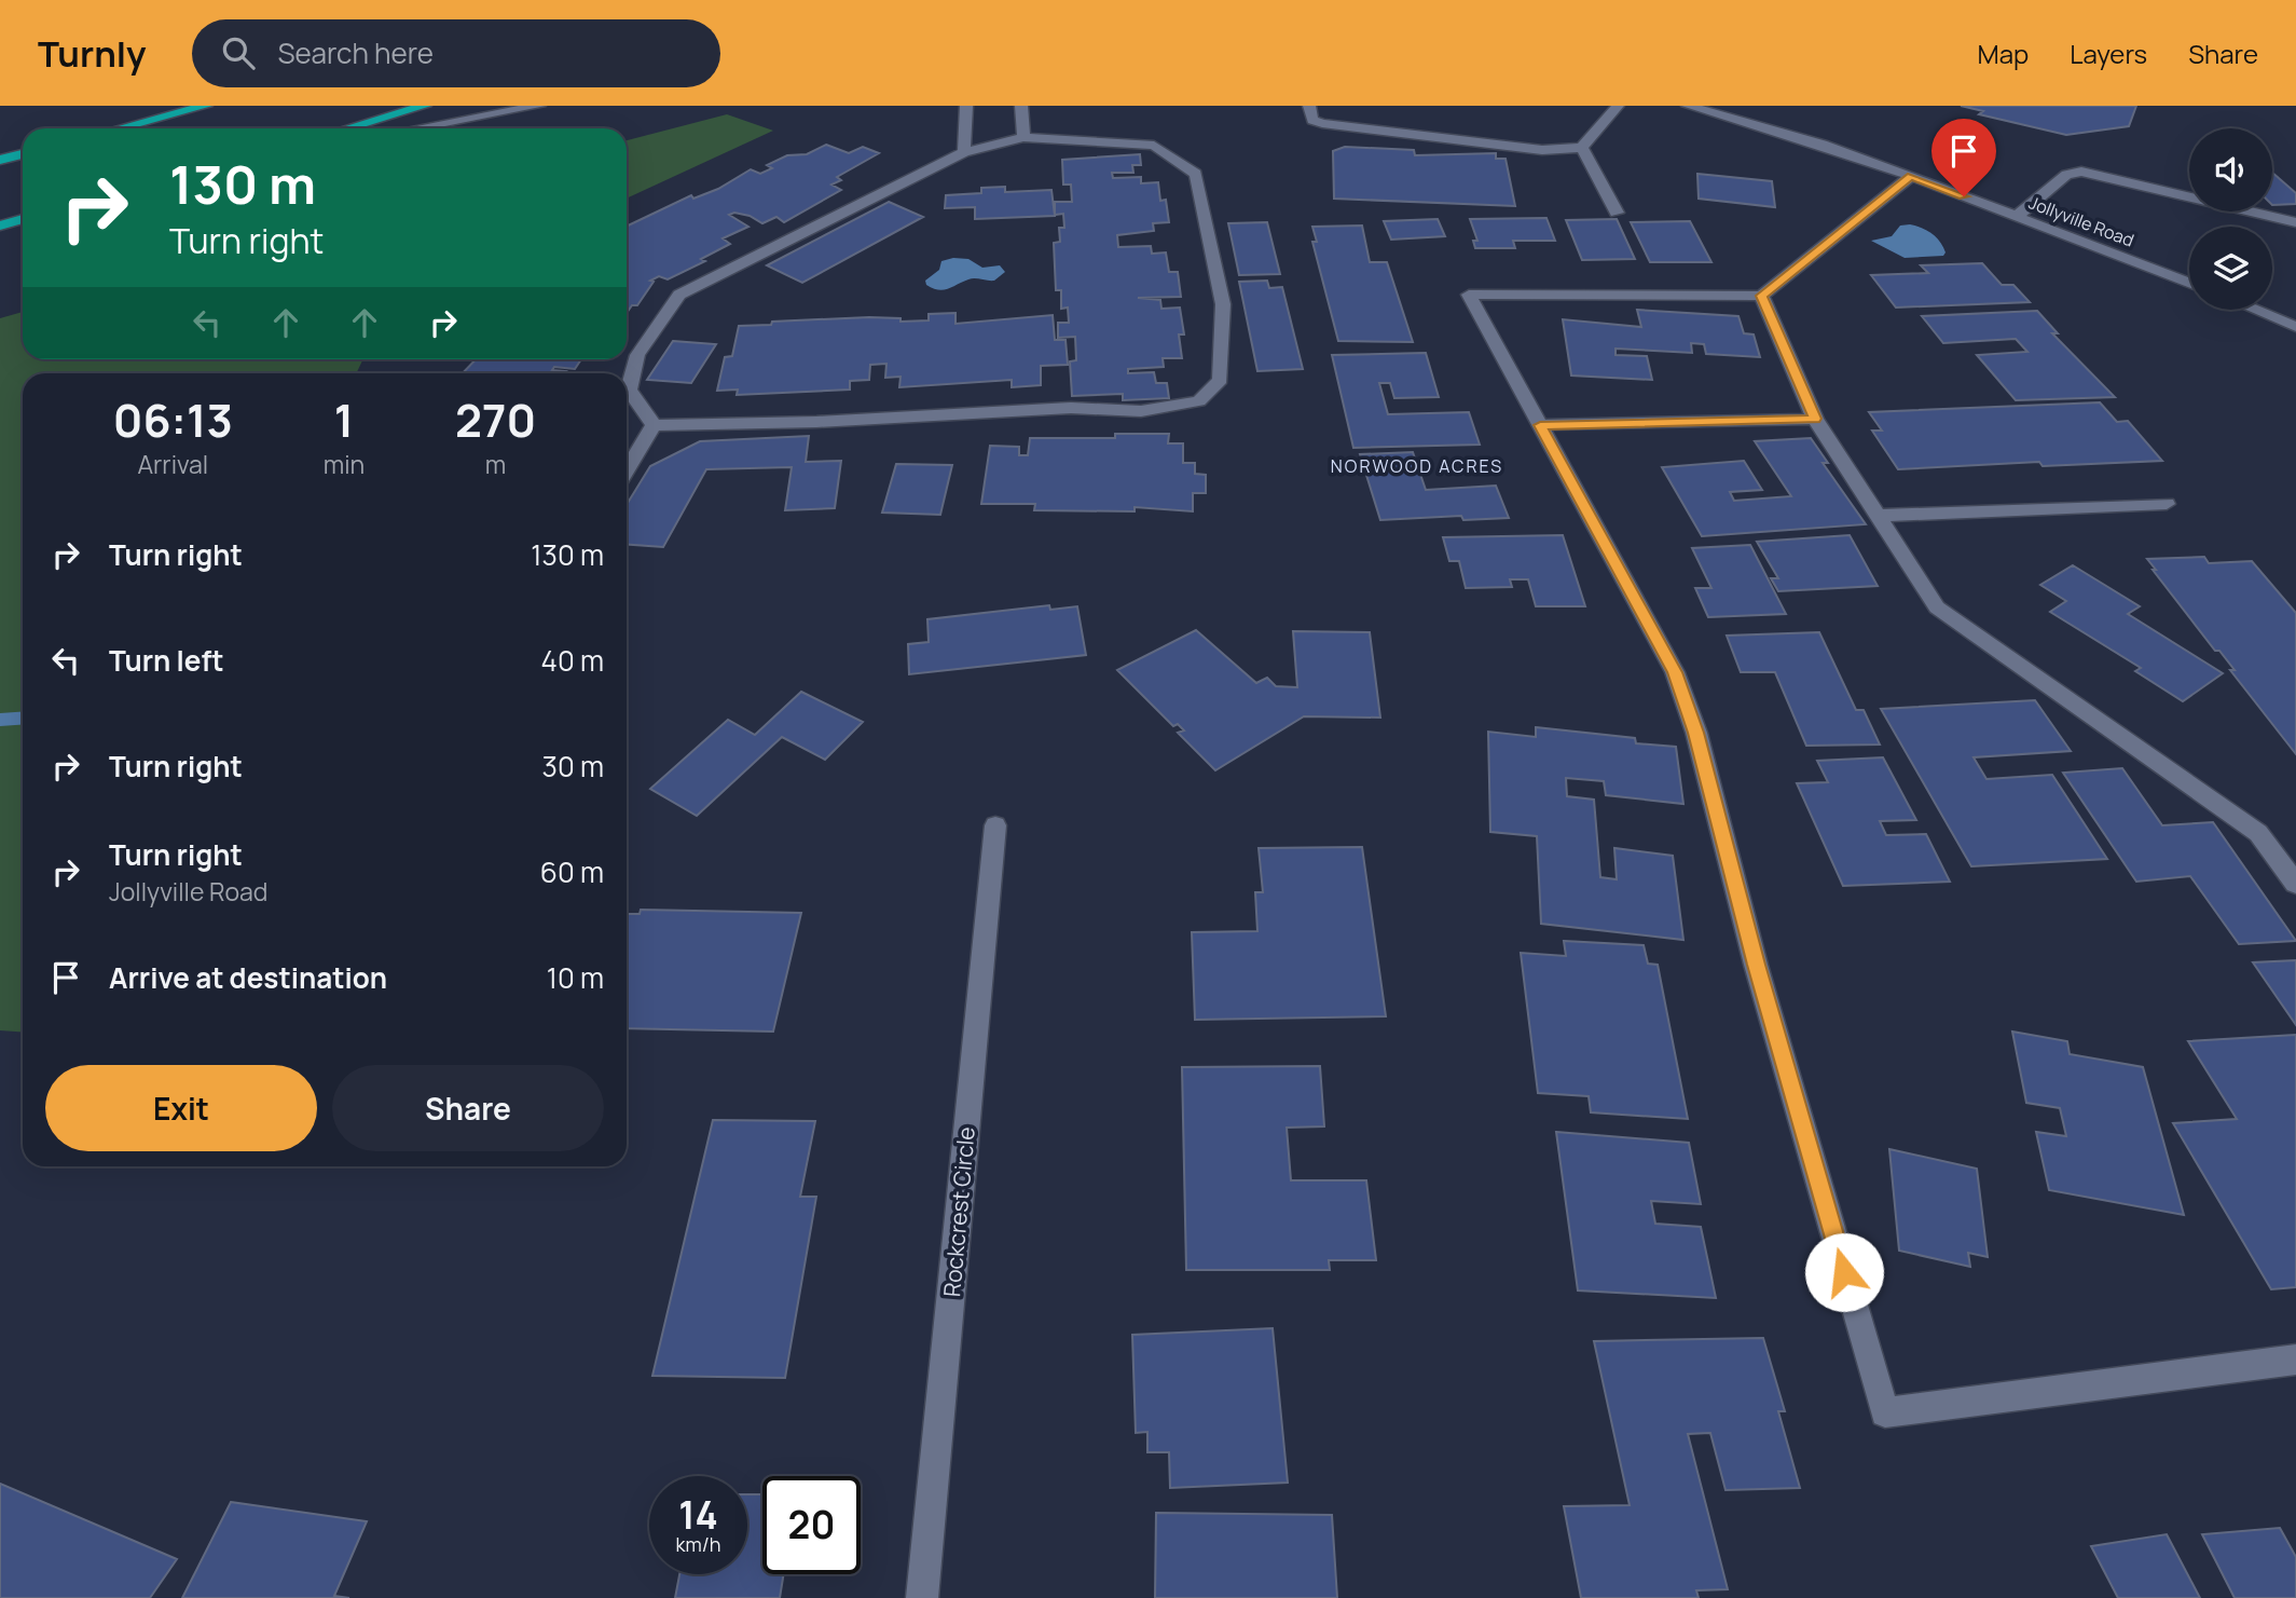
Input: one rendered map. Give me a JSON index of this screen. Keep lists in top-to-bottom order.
{
  "streets": {
    "street": ["Jollyville Road", "Rockcrest Circle"]
  },
  "districts": ["NORWOOD ACRES"],
  "page": {
    "header": "Turnly",
    "search": "Search here",
    "nav": ["Map", "Layers", "Share"],
    "turn": ["130 m", "Turn right"],
    "eta": [
      "06:13",
      "Arrival",
      "1",
      "min",
      "270",
      "m"
    ],
    "list": [
      {
        "name": "Turn right",
        "value": "130 m"
      },
      {
        "name": "Turn left",
        "value": "40 m"
      },
      {
        "name": "Turn right",
        "value": "30 m"
      },
      {
        "name": "Turn right",
        "note": "Jollyville Road",
        "value": "60 m"
      },
      {
        "name": "Arrive at destination",
        "value": "10 m"
      }
    ],
    "buttons": ["Exit", "Share"],
    "speed": "14 km/h",
    "limit": "20"
  }
}
